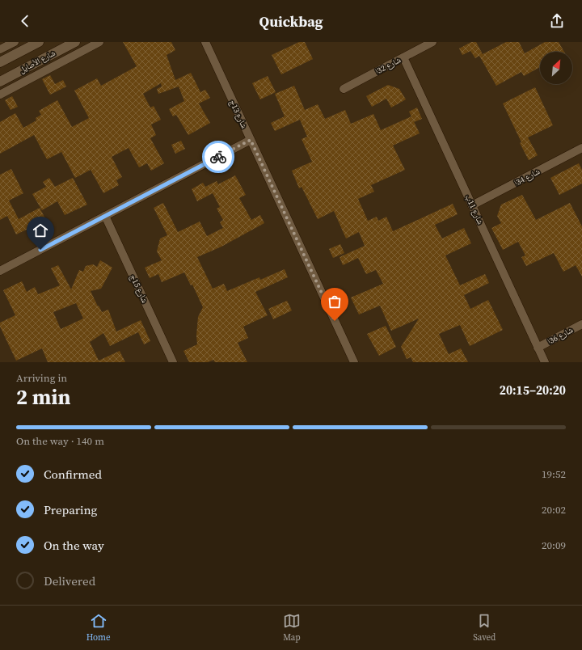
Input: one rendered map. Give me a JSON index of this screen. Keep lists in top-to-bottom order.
{
  "streets": {
    "street": [
      "شارع الأصايل",
      "شارع 32ا",
      "شارع 13ج",
      "شارع 34ا",
      "شارع 11ب",
      "شارع 15ج",
      "شارع 36ا"
    ]
  },
  "crossings": [
    ["شارع 32ا", "شارع 11ب"],
    ["شارع 34ا", "شارع 11ب"],
    ["شارع 11ب", "شارع 36ا"]
  ],
  "north": "top right",
  "page": {
    "header": "Quickbag",
    "heading": ["2 min", "Arriving in", "20:15–20:20"],
    "bar": "On the way · 140 m",
    "list": [
      ["Confirmed", "19:52"],
      ["Preparing", "20:02"],
      ["On the way", "20:09"],
      "Delivered"
    ],
    "tabs": ["Home", "Map", "Saved"]
  }
}
